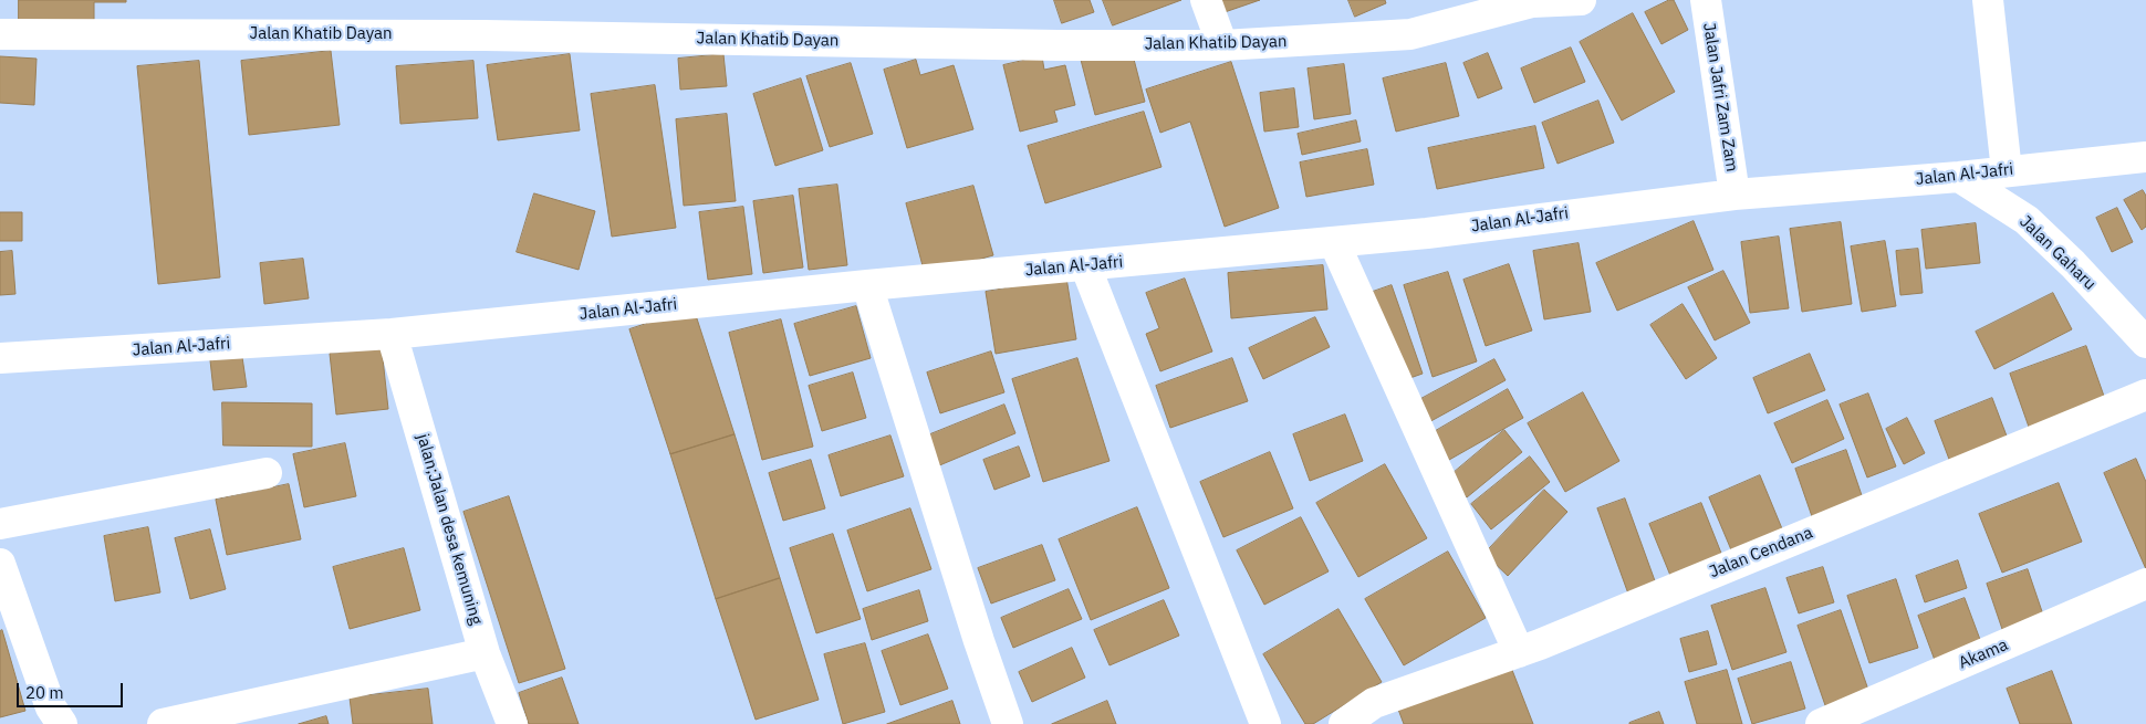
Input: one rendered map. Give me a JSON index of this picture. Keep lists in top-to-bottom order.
{
  "streets": {
    "street": [
      "Jalan Khatib Dayan",
      "Jalan Jafri Zam Zam",
      "Jalan Al-Jafri",
      "Jalan Gaharu",
      "jalan;Jalan desa kemuning",
      "Jalan Cendana",
      "Akama"
    ]
  },
  "crossings": [
    ["Jalan Jafri Zam Zam", "Jalan Al-Jafri"],
    ["Jalan Al-Jafri", "Jalan Gaharu"],
    ["Jalan Al-Jafri", "jalan;Jalan desa kemuning"]
  ],
  "scale_bar": "20 m"
}
